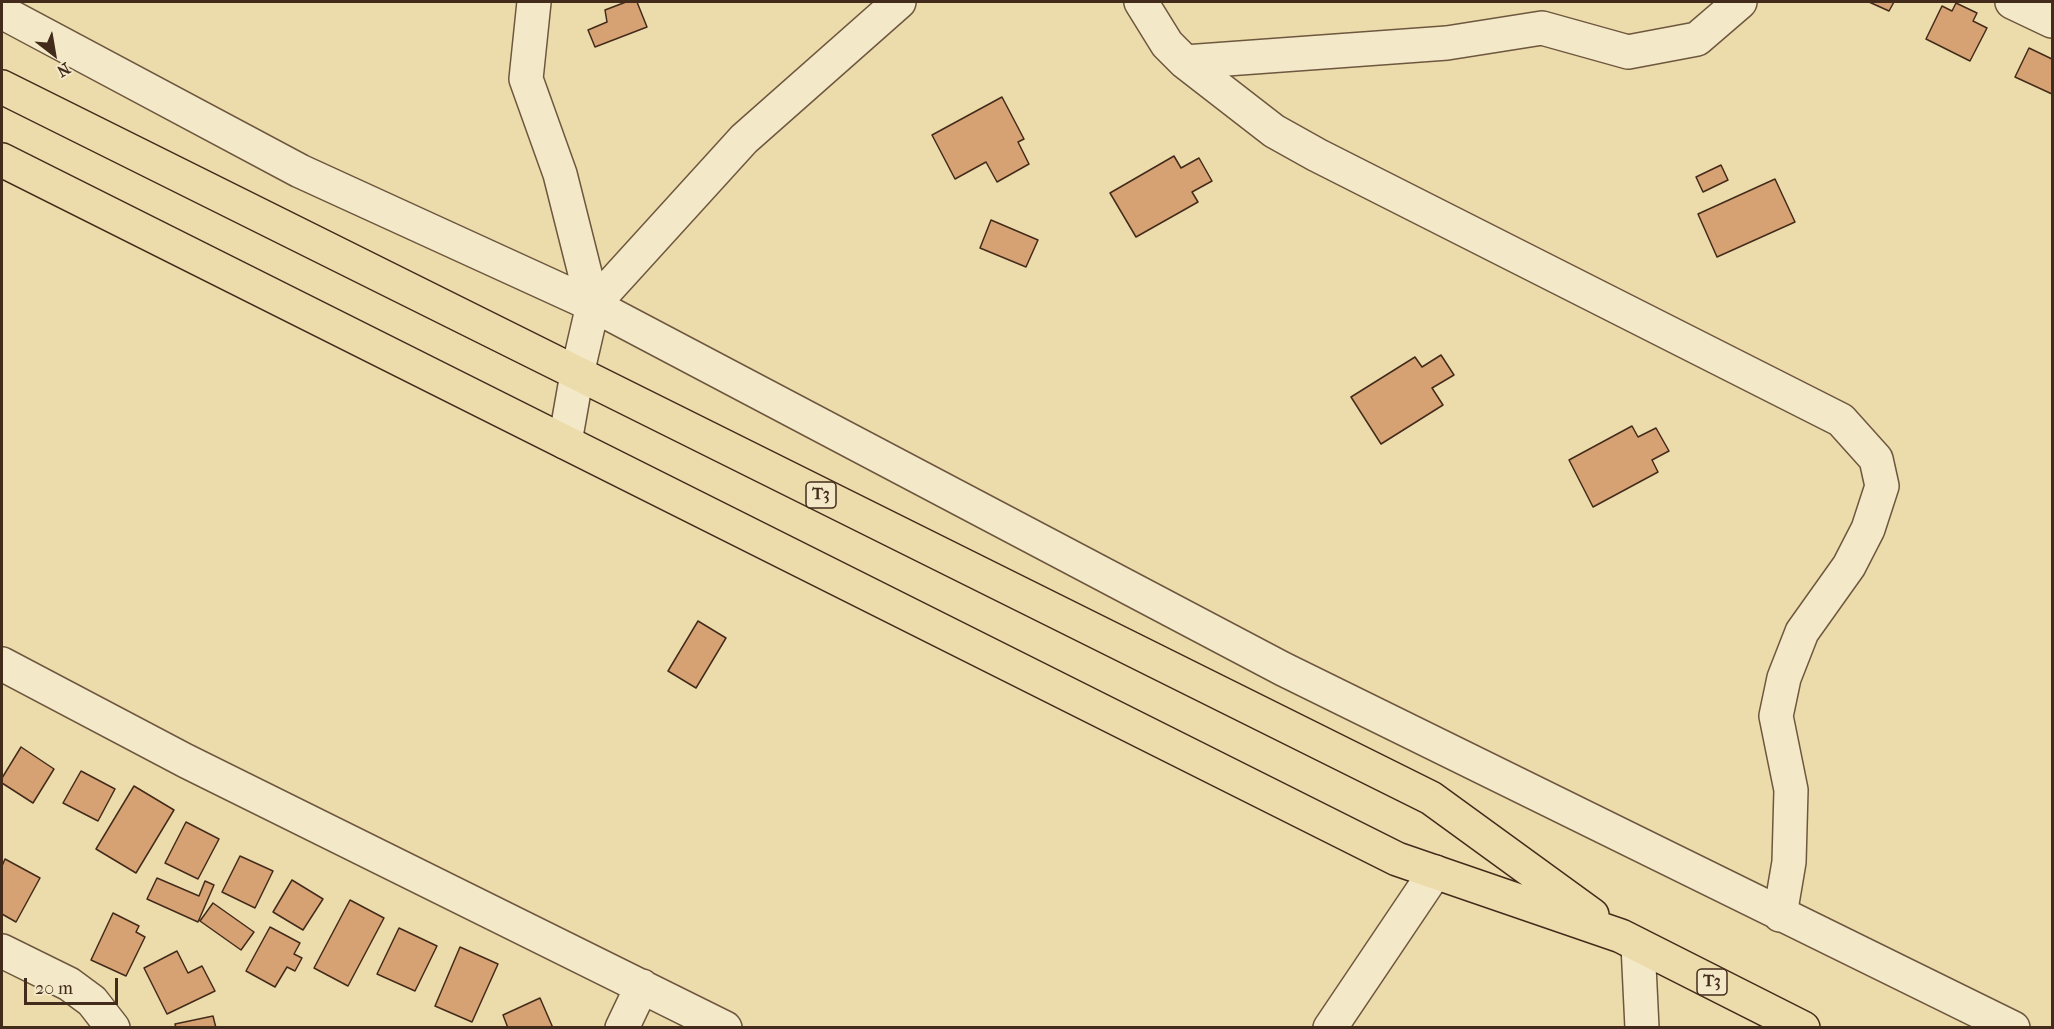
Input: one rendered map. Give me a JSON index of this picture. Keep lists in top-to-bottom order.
{
  "streets": {
    "highway": ["T3"]
  },
  "scale_bar": "20 m",
  "north": "bottom right"
}
